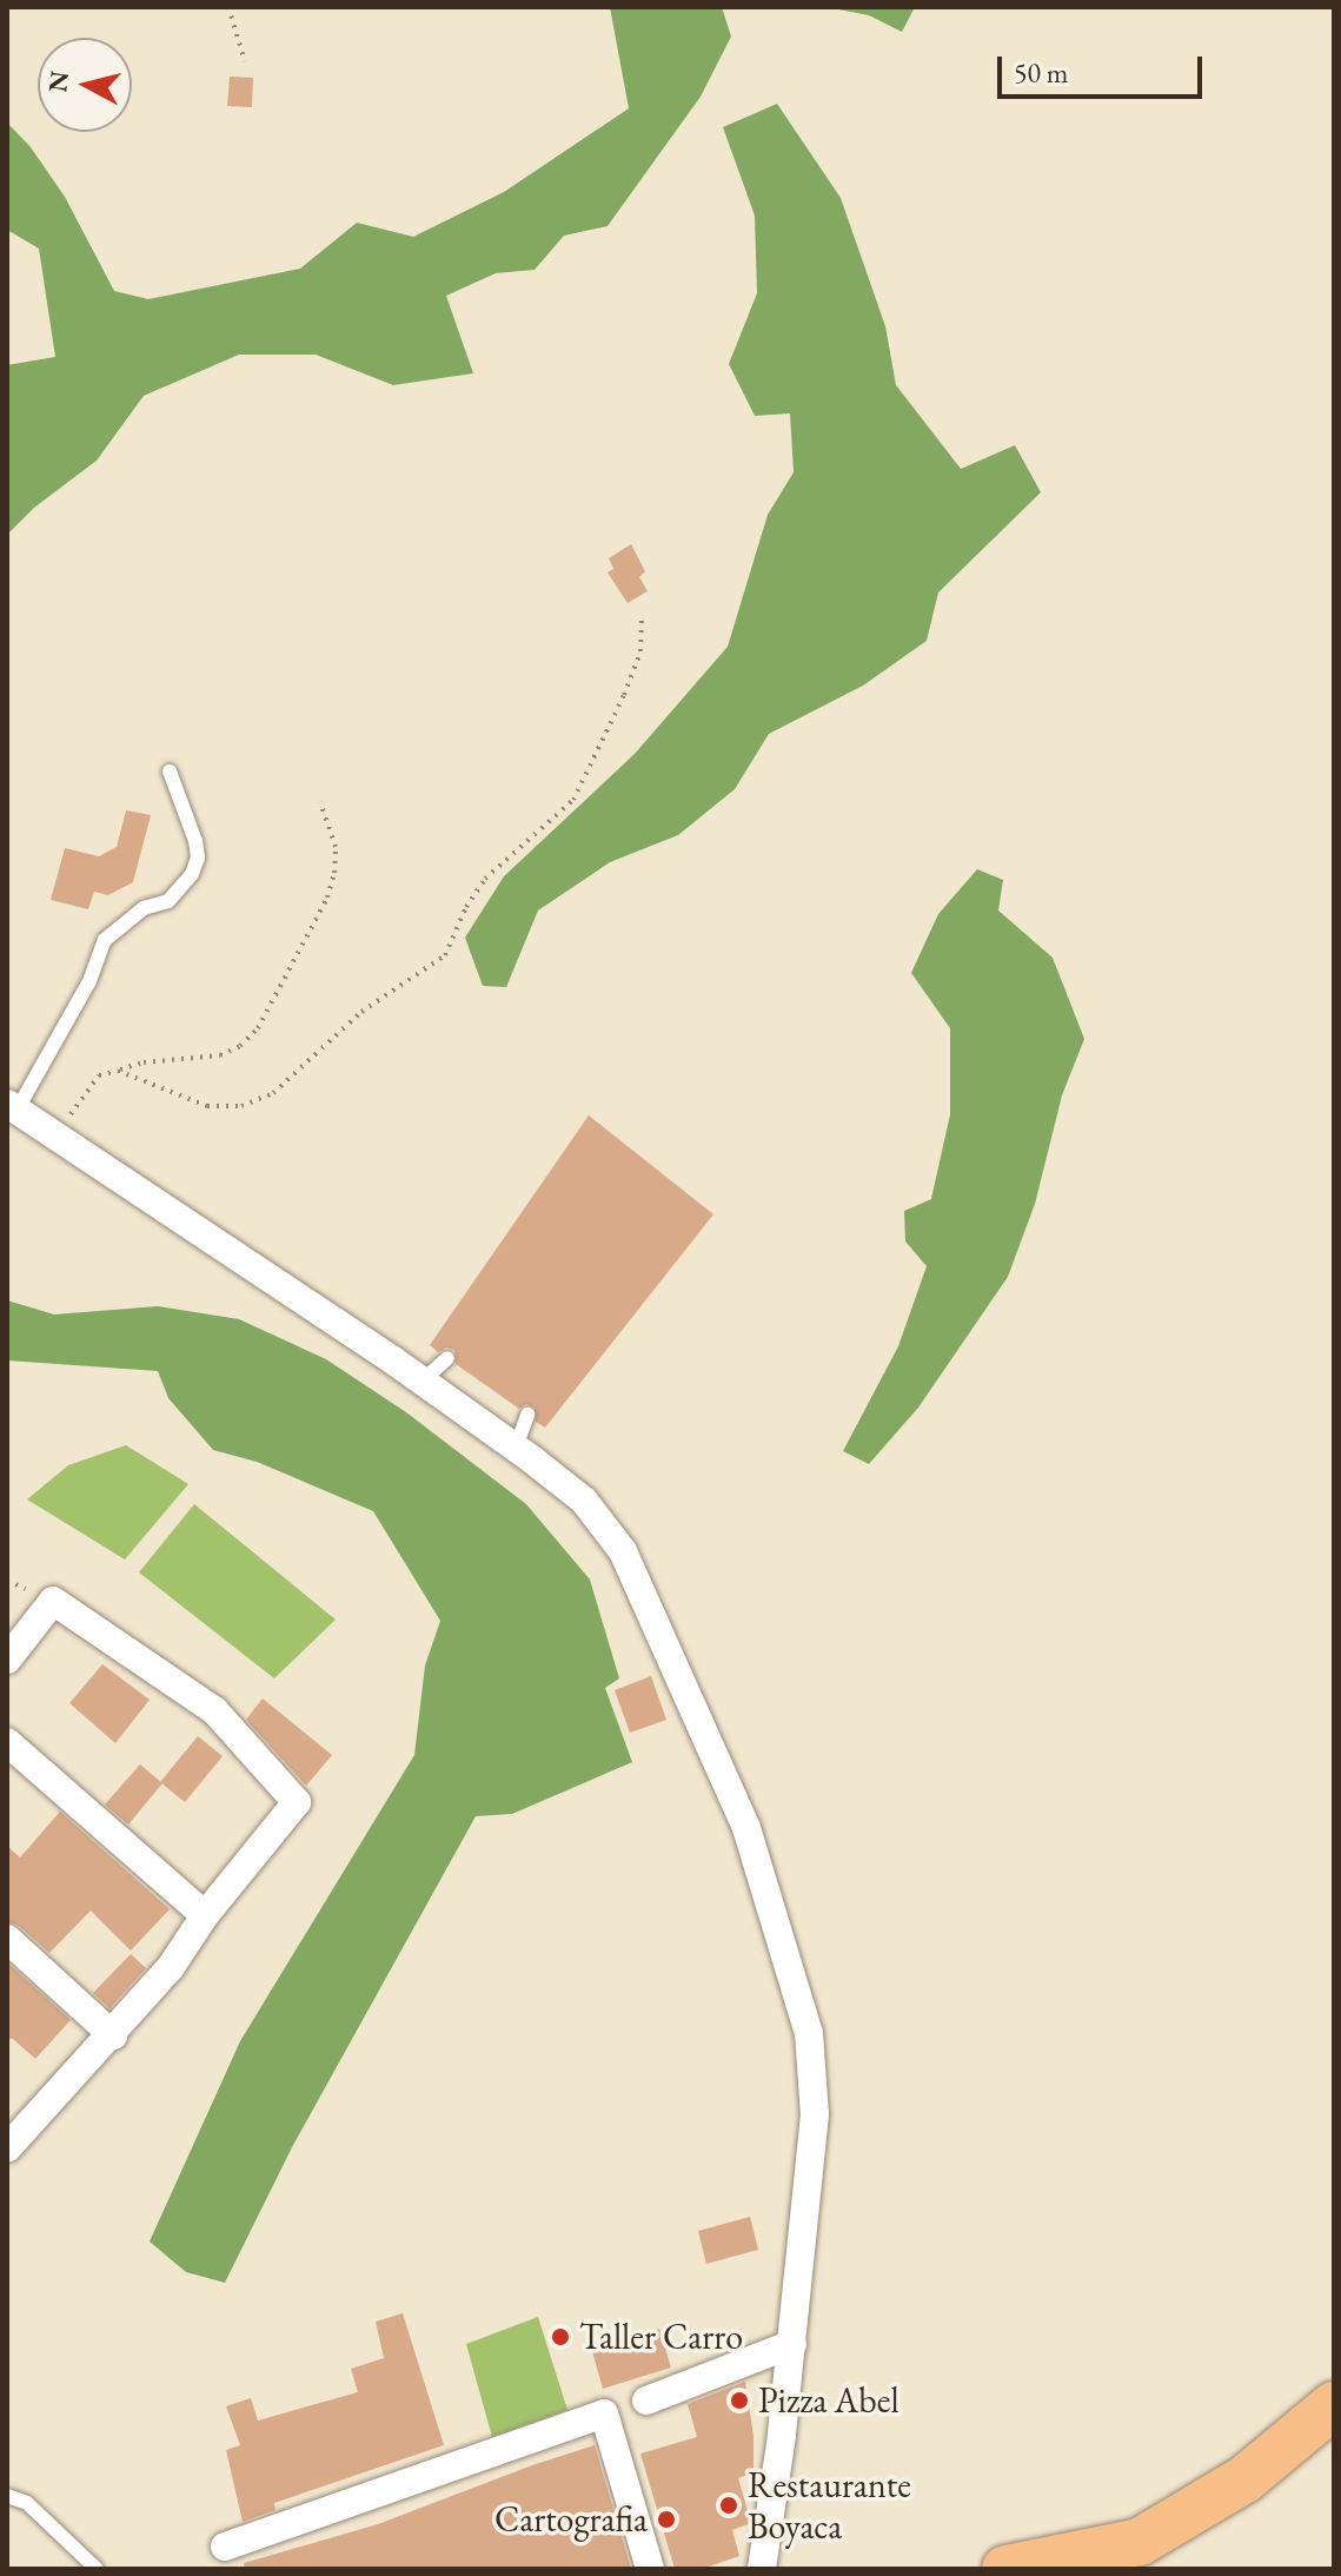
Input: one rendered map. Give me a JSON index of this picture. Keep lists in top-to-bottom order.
{
  "places": [
    "Taller Carro",
    "Pizza Abel",
    "Restaurante Boyaca",
    "Cartografia"
  ],
  "scale_bar": "50 m",
  "north": "left"
}
